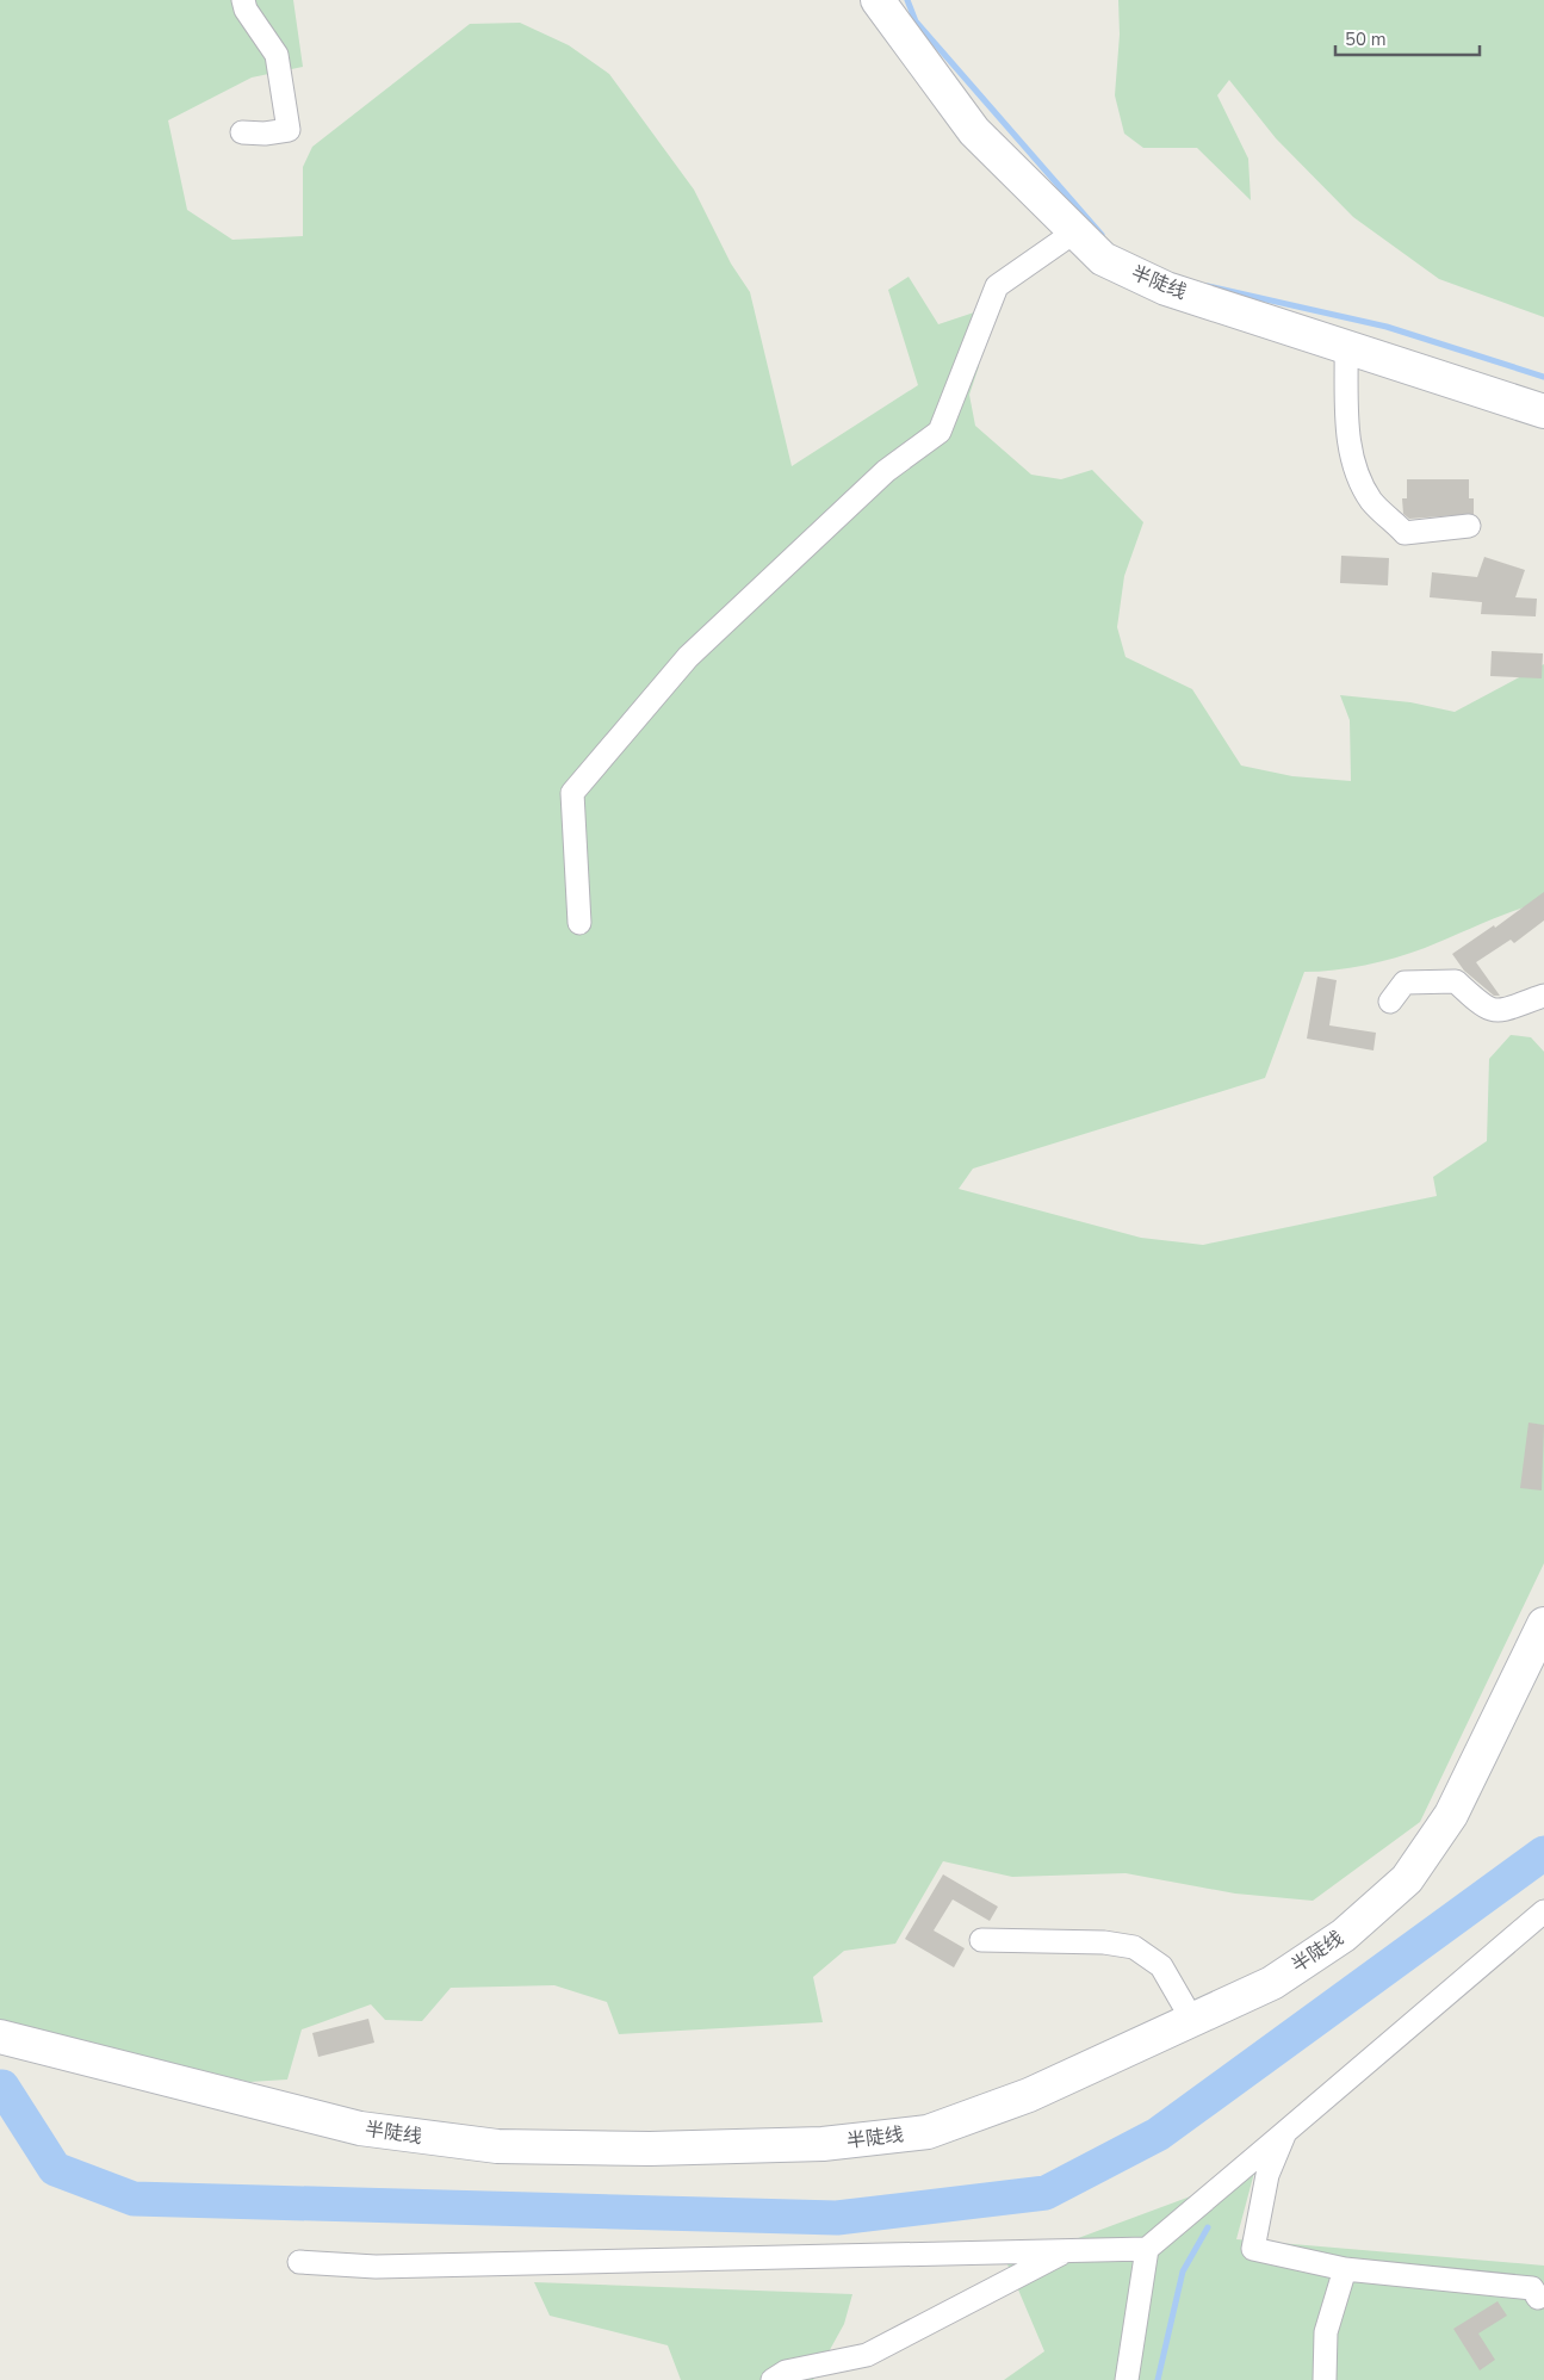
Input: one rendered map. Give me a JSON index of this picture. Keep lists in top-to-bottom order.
{
  "streets": {
    "street": ["半陡线"]
  },
  "scale_bar": "50 m"
}
